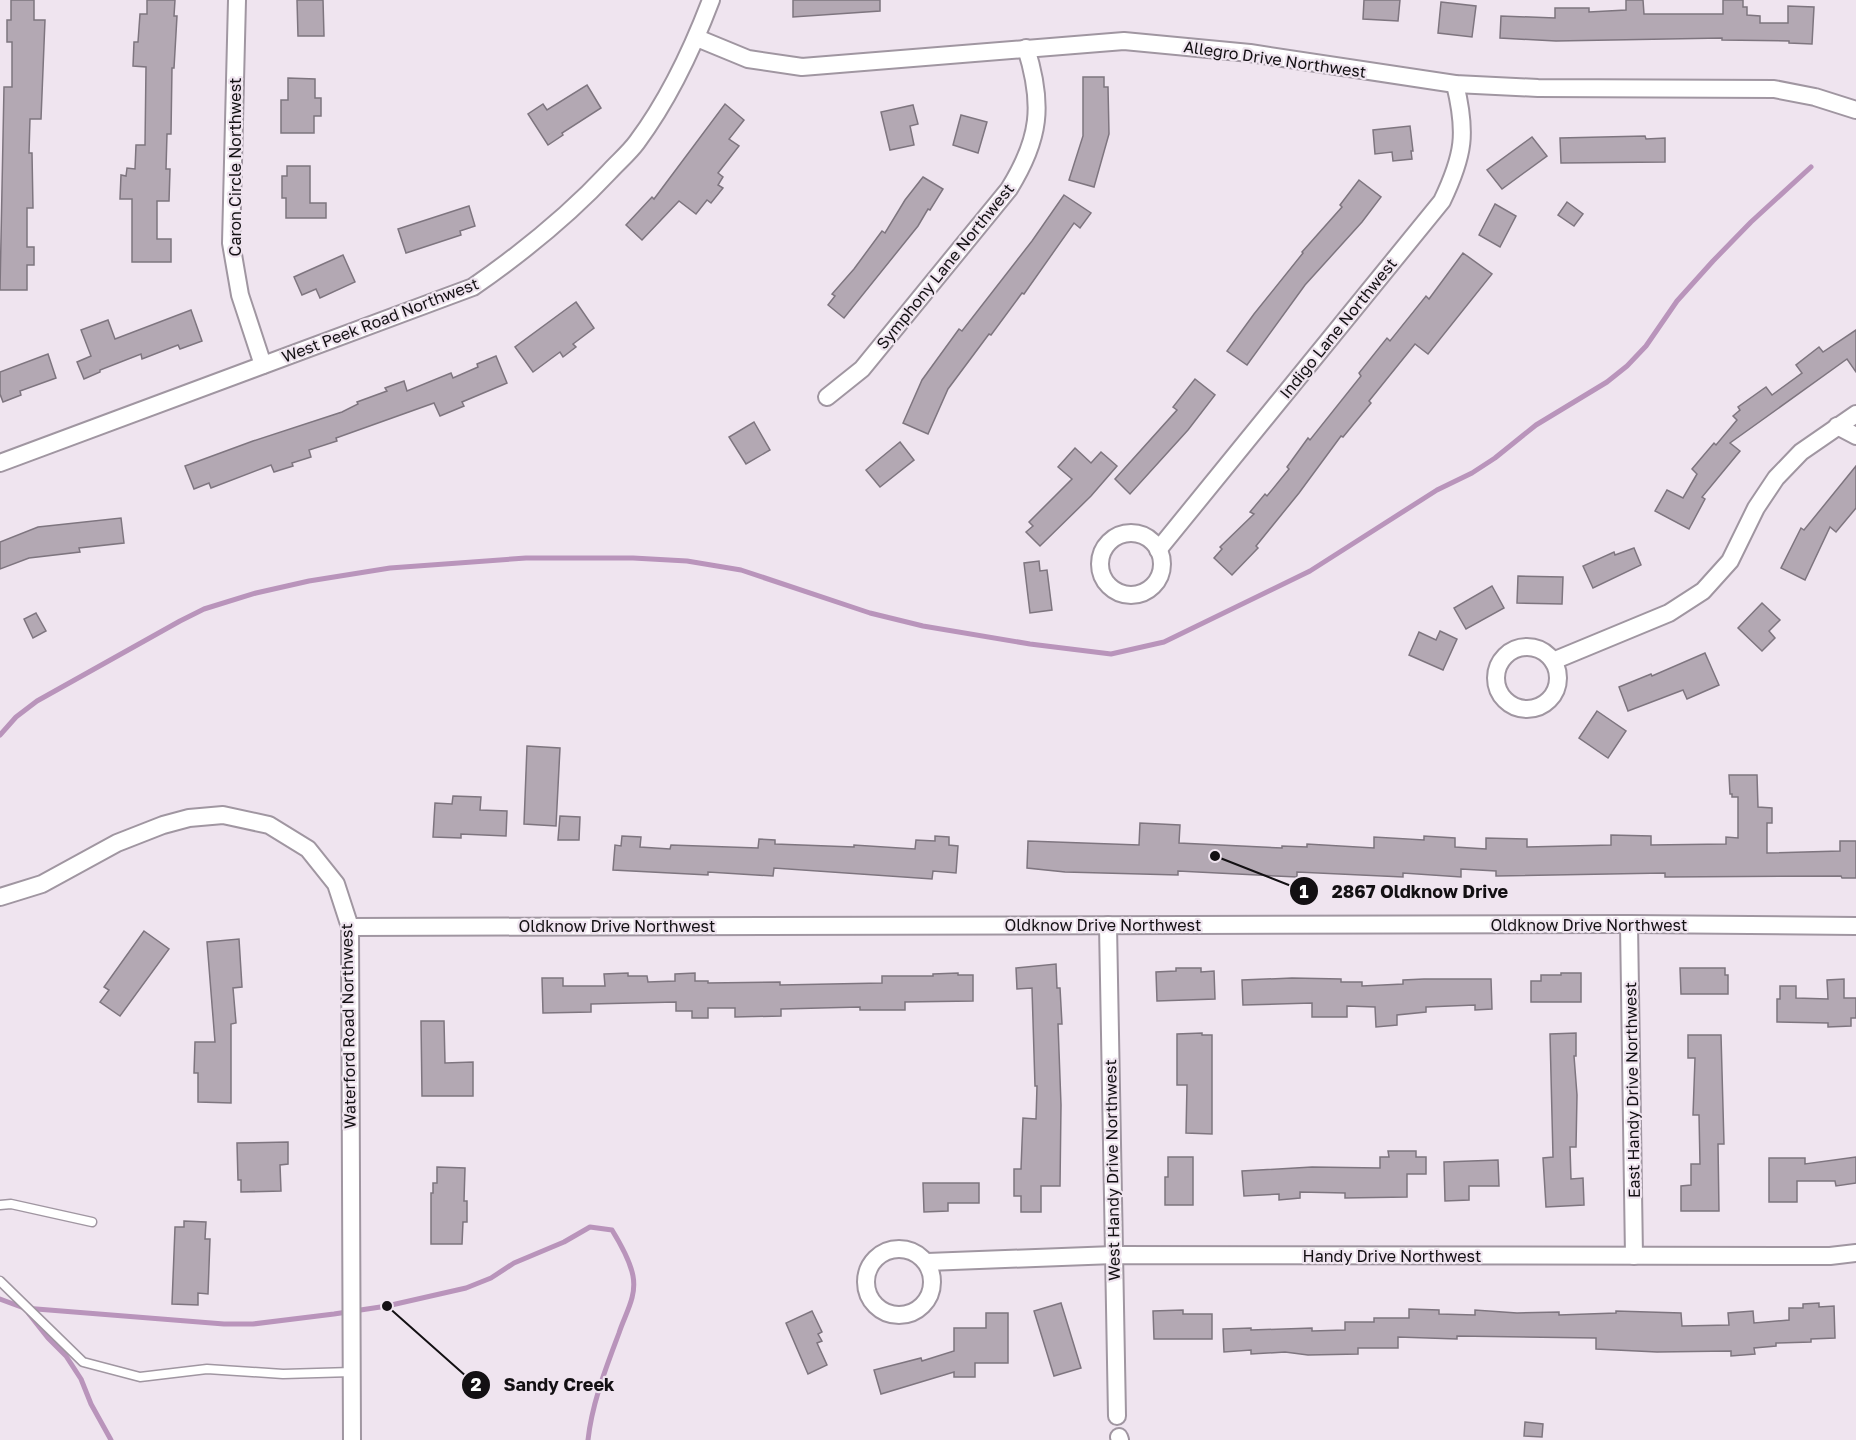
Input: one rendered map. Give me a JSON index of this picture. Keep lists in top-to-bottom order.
{
  "streets": {
    "street": [
      "Allegro Drive Northwest",
      "Caron Circle Northwest",
      "Symphony Lane Northwest",
      "West Peek Road Northwest",
      "Indigo Lane Northwest",
      "Oldknow Drive Northwest",
      "Waterford Road Northwest",
      "East Handy Drive Northwest",
      "West Handy Drive Northwest",
      "Handy Drive Northwest"
    ]
  },
  "crossings": [
    ["Allegro Drive Northwest", "Symphony Lane Northwest"],
    ["Allegro Drive Northwest", "West Peek Road Northwest"],
    ["Allegro Drive Northwest", "Indigo Lane Northwest"],
    ["Caron Circle Northwest", "West Peek Road Northwest"],
    ["Oldknow Drive Northwest", "Waterford Road Northwest"],
    ["Oldknow Drive Northwest", "East Handy Drive Northwest"],
    ["Oldknow Drive Northwest", "West Handy Drive Northwest"],
    ["East Handy Drive Northwest", "Handy Drive Northwest"],
    ["West Handy Drive Northwest", "Handy Drive Northwest"]
  ],
  "places": ["2867 Oldknow Drive", "Sandy Creek"]
}
